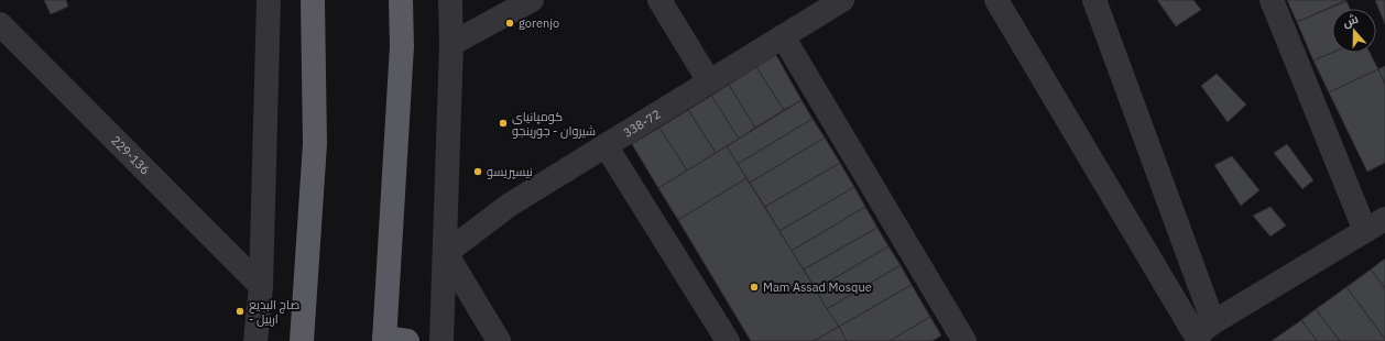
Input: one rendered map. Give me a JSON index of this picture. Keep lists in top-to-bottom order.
{
  "streets": {
    "street": ["338-72", "229-136"]
  },
  "places": [
    "gorenjo",
    "كومپانیای شیروان - جورینجو",
    "نيسپريسو",
    "Mam Assad Mosque",
    "صاج البديع - اربيل"
  ],
  "north": "top"
}
